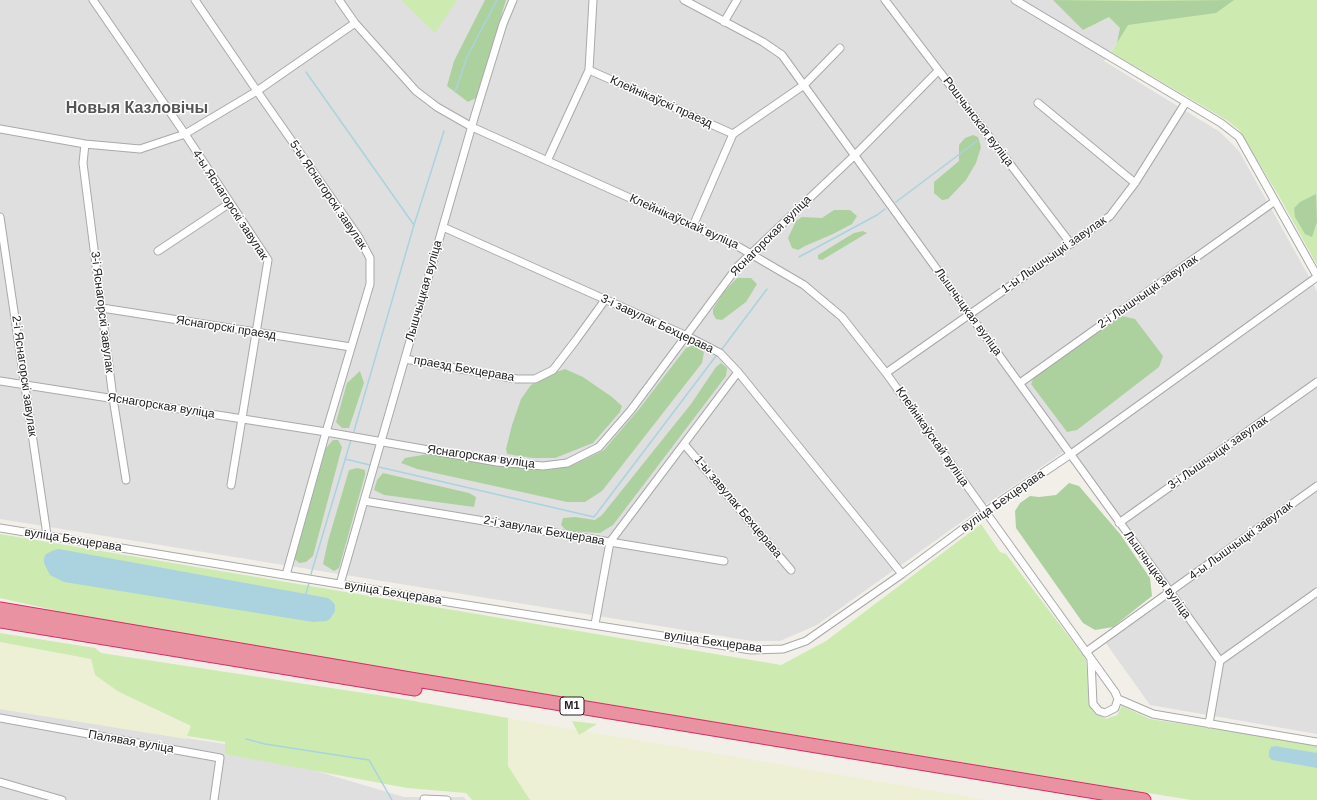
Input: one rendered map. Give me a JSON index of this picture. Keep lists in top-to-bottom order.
{
  "streets": {
    "highway": ["М1"],
    "street": [
      "Клейнікаўскі праезд",
      "Рошчынская вуліца",
      "5-ы Яснагорскі завулак",
      "4-ы Яснагорскі завулак",
      "Клейнікаўскай вуліца",
      "Яснагорская вуліца",
      "1-ы Лышчыцкі завулак",
      "Лышчыцкая вуліца",
      "2-і Лышчыцкі завулак",
      "3-і Яснагорскі завулак",
      "3-і завулак Бехцерава",
      "Яснагорскі праезд",
      "праезд Бехцерава",
      "2-і Яснагорскі завулак",
      "3-і Лышчыцкі завулак",
      "вуліца Бехцерава",
      "1-ы завулак Бехцерава",
      "2-і завулак Бехцерава",
      "4-ы Лышчыцкі завулак",
      "Палявая вуліца"
    ]
  },
  "crossings": [
    ["Рошчынская вуліца", "Яснагорская вуліца"],
    ["Рошчынская вуліца", "1-ы Лышчыцкі завулак"],
    ["5-ы Яснагорскі завулак", "Яснагорская вуліца"],
    ["5-ы Яснагорскі завулак", "Яснагорскі праезд"],
    ["5-ы Яснагорскі завулак", "вуліца Бехцерава"],
    ["4-ы Яснагорскі завулак", "Яснагорская вуліца"],
    ["4-ы Яснагорскі завулак", "Яснагорскі праезд"],
    ["Клейнікаўскай вуліца", "Яснагорская вуліца"],
    ["Клейнікаўскай вуліца", "1-ы Лышчыцкі завулак"],
    ["Клейнікаўскай вуліца", "Лышчыцкая вуліца"],
    ["Клейнікаўскай вуліца", "вуліца Бехцерава"],
    ["Клейнікаўскай вуліца", "4-ы Лышчыцкі завулак"],
    ["Яснагорская вуліца", "Лышчыцкая вуліца"],
    ["Яснагорская вуліца", "3-і Яснагорскі завулак"],
    ["Яснагорская вуліца", "3-і завулак Бехцерава"],
    ["Яснагорская вуліца", "2-і Яснагорскі завулак"],
    ["1-ы Лышчыцкі завулак", "Лышчыцкая вуліца"],
    ["Лышчыцкая вуліца", "2-і Лышчыцкі завулак"],
    ["Лышчыцкая вуліца", "3-і завулак Бехцерава"],
    ["Лышчыцкая вуліца", "праезд Бехцерава"],
    ["Лышчыцкая вуліца", "3-і Лышчыцкі завулак"],
    ["Лышчыцкая вуліца", "вуліца Бехцерава"],
    ["Лышчыцкая вуліца", "2-і завулак Бехцерава"],
    ["Лышчыцкая вуліца", "4-ы Лышчыцкі завулак"],
    ["3-і Яснагорскі завулак", "Яснагорскі праезд"],
    ["3-і завулак Бехцерава", "праезд Бехцерава"],
    ["3-і завулак Бехцерава", "вуліца Бехцерава"],
    ["3-і завулак Бехцерава", "1-ы завулак Бехцерава"],
    ["2-і Яснагорскі завулак", "вуліца Бехцерава"],
    ["вуліца Бехцерава", "1-ы завулак Бехцерава"],
    ["1-ы завулак Бехцерава", "2-і завулак Бехцерава"]
  ],
  "districts": ["Новыя Казловічы"]
}
